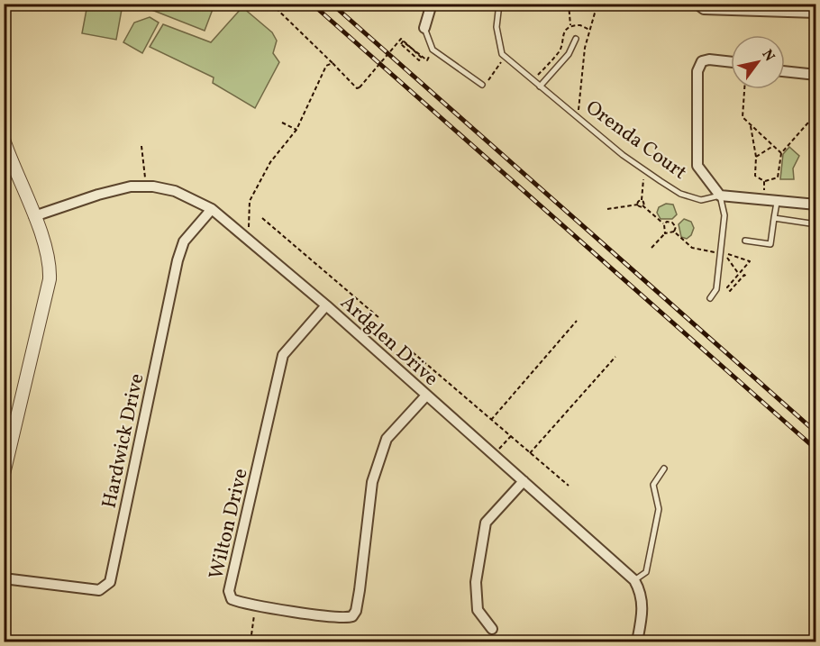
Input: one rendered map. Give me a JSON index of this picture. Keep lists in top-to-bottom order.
{
  "streets": {
    "street": [
      "Orenda Court",
      "Ardglen Drive",
      "Hardwick Drive",
      "Wilton Drive"
    ]
  },
  "crossings": [
    ["Ardglen Drive", "Hardwick Drive"],
    ["Ardglen Drive", "Wilton Drive"]
  ],
  "north": "top right"
}
